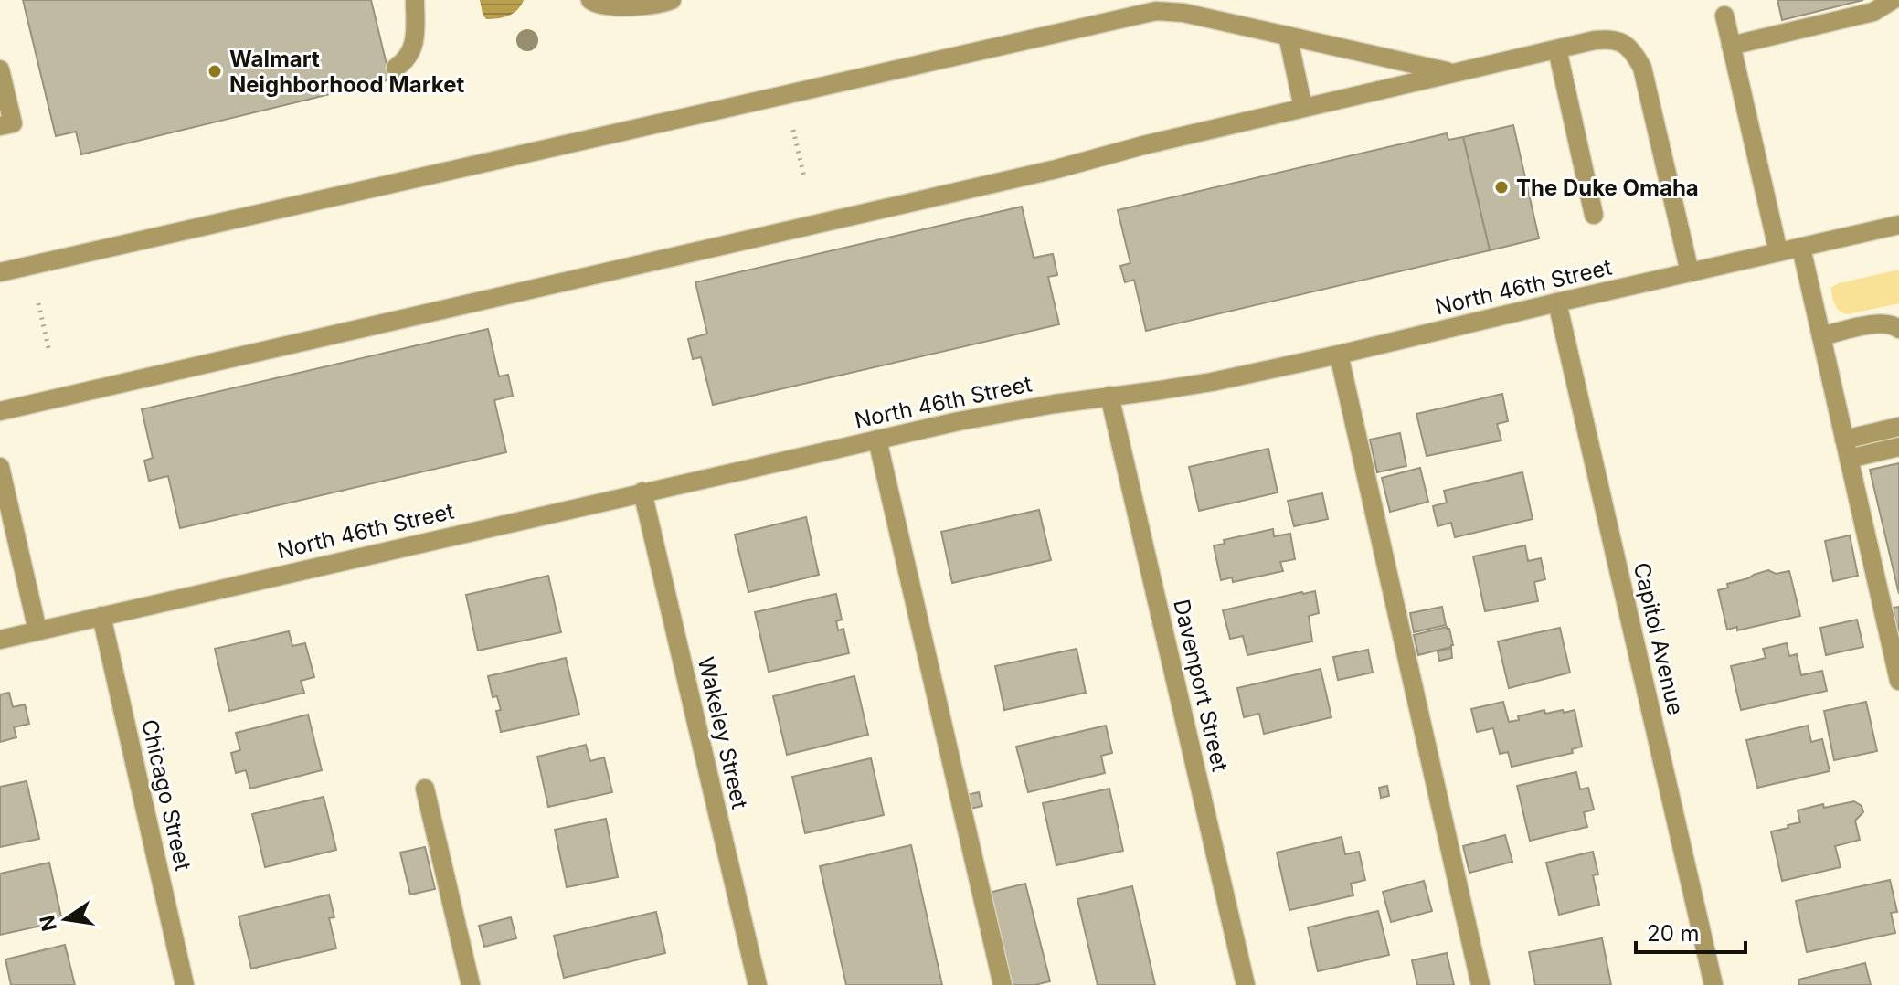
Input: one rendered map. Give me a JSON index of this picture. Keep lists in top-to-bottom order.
{
  "streets": {
    "street": [
      "North 46th Street",
      "Capitol Avenue",
      "Davenport Street",
      "Wakeley Street",
      "Chicago Street"
    ]
  },
  "crossings": [
    ["North 46th Street", "Capitol Avenue"],
    ["North 46th Street", "Davenport Street"],
    ["North 46th Street", "Wakeley Street"],
    ["North 46th Street", "Chicago Street"]
  ],
  "places": ["Walmart Neighborhood Market", "The Duke Omaha"],
  "scale_bar": "20 m",
  "north": "left"
}
